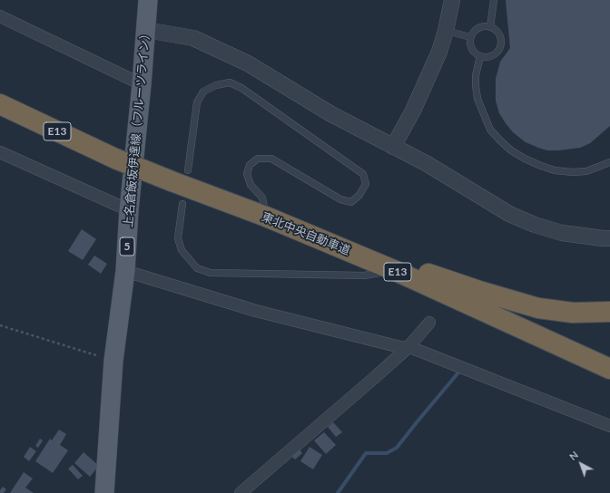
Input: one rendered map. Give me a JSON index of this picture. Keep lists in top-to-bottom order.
{
  "streets": {
    "highway": ["E13", "東北中央自動車道"],
    "main road": ["上名倉飯坂伊達線（フルーツライン）", "5"]
  },
  "north": "top left"
}
